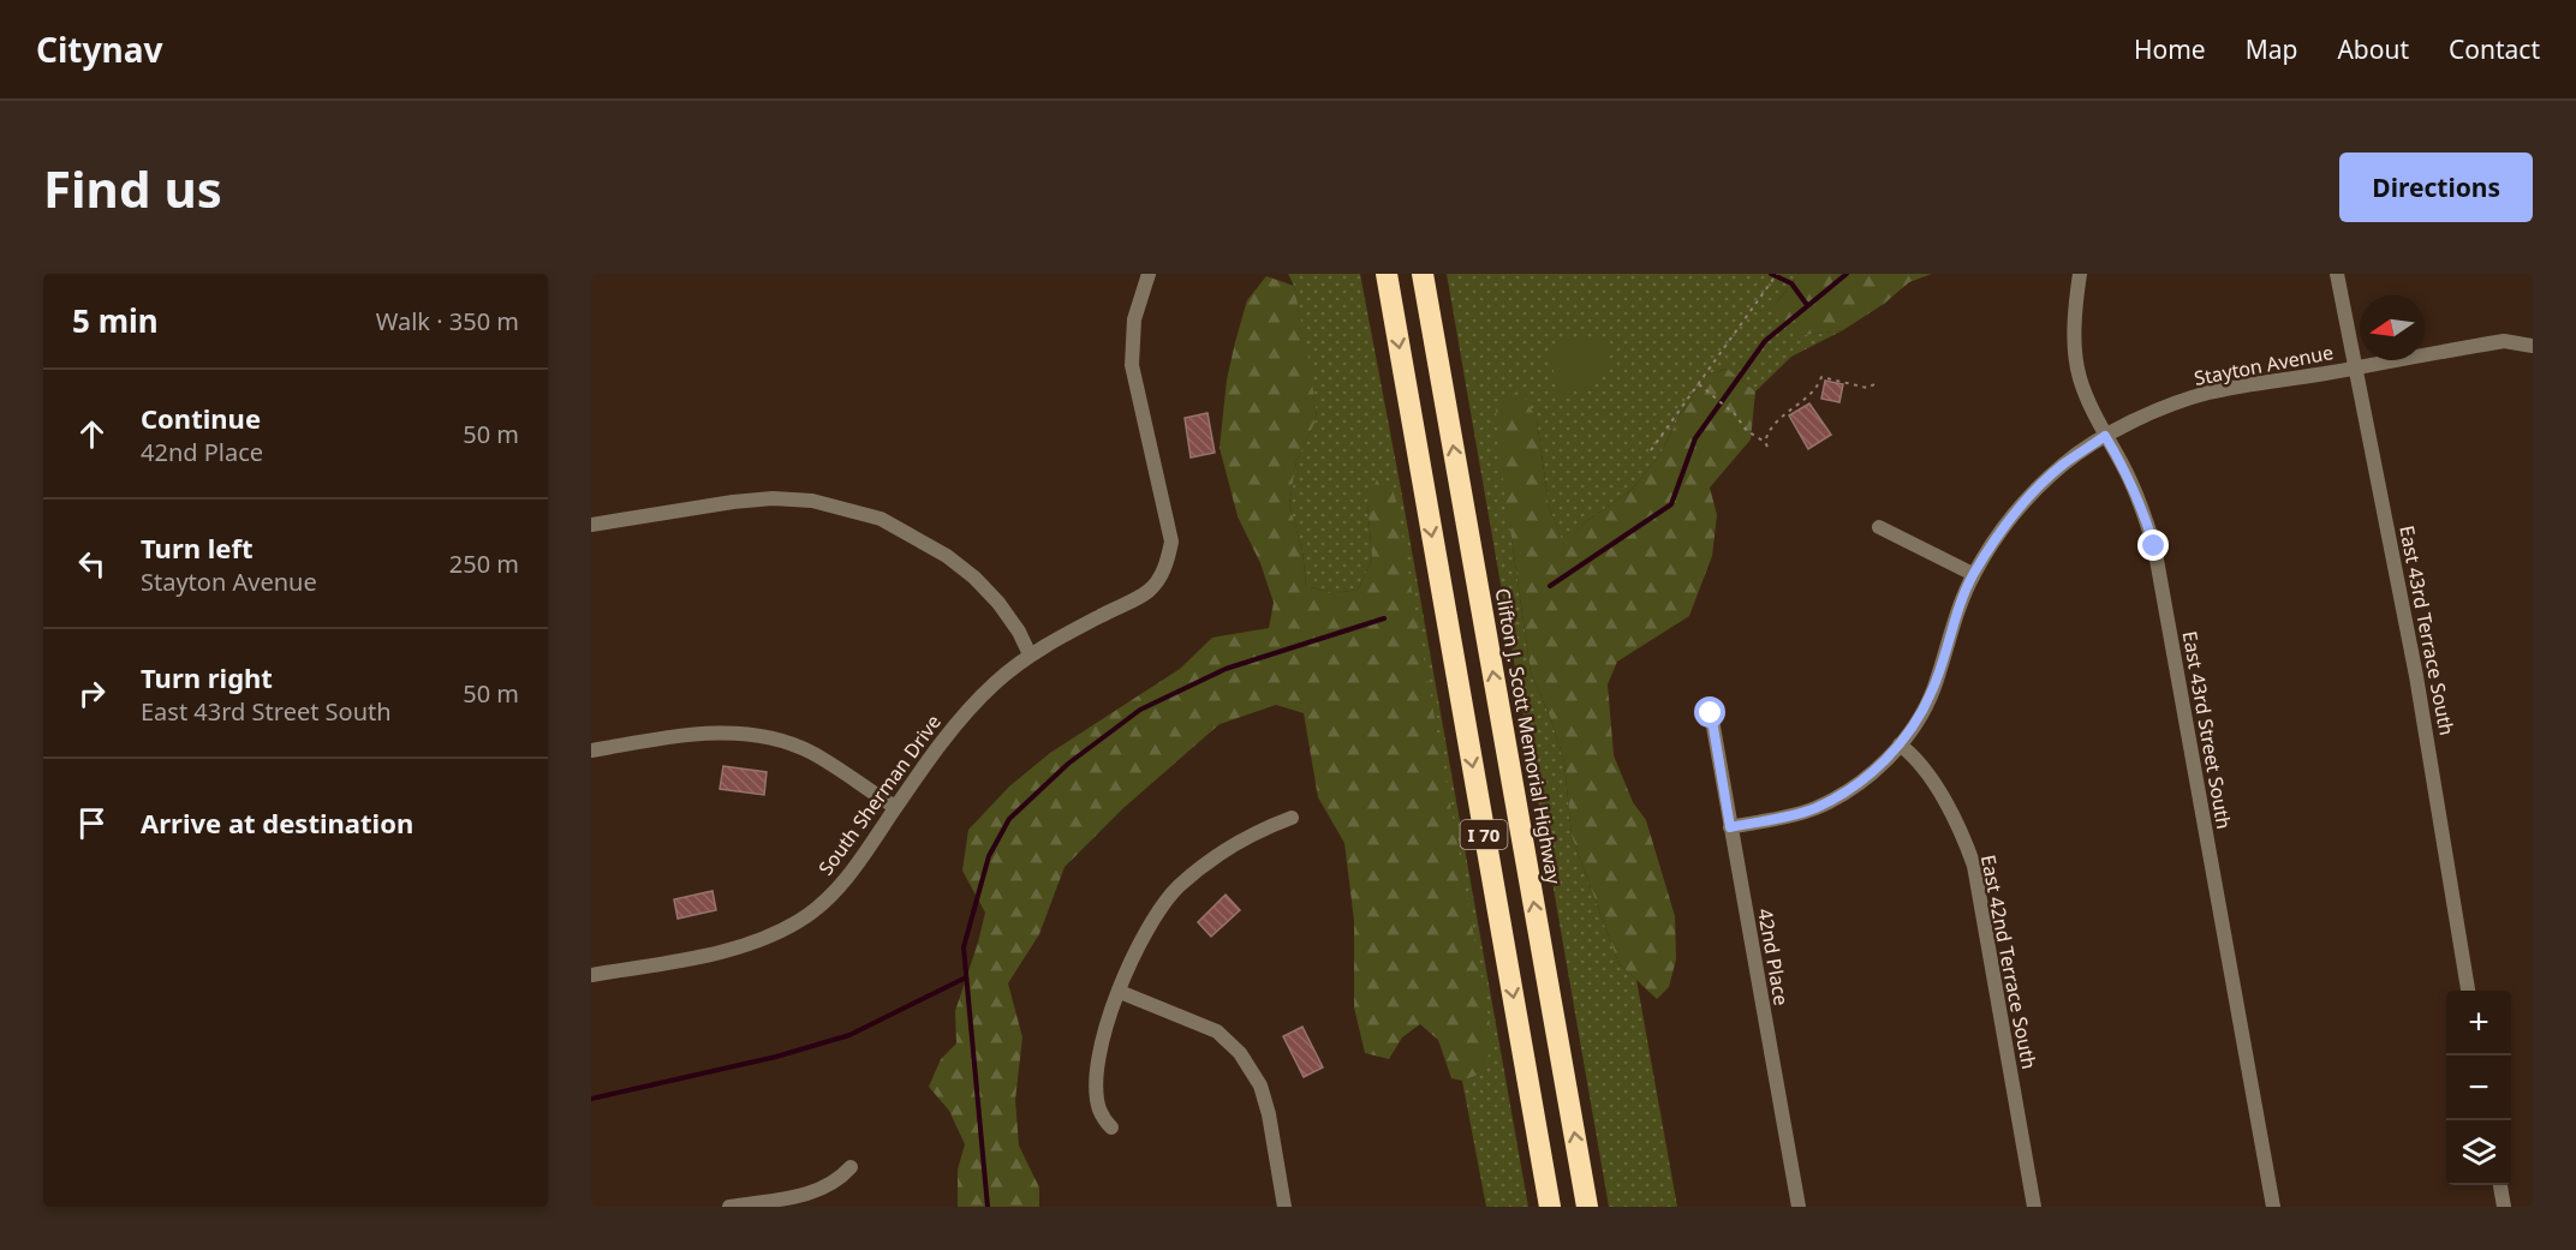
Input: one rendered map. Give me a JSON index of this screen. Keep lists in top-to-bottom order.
{
  "streets": {
    "highway": ["Clifton J. Scott Memorial Highway", "I 70"],
    "street": [
      "Stayton Avenue",
      "East 43rd Terrace South",
      "East 43rd Street South",
      "South Sherman Drive",
      "42nd Place",
      "East 42nd Terrace South"
    ]
  },
  "crossings": [
    ["Stayton Avenue", "East 43rd Terrace South"],
    ["Stayton Avenue", "East 43rd Street South"],
    ["Stayton Avenue", "42nd Place"],
    ["Stayton Avenue", "East 42nd Terrace South"]
  ],
  "north": "left",
  "page": {
    "header": "Citynav",
    "nav": [
      "Home",
      "Map",
      "About",
      "Contact"
    ],
    "buttons": "Directions",
    "title": "Find us",
    "heading": ["5 min", "Walk · 350 m"],
    "list": [
      ["Continue", "42nd Place", "50 m"],
      ["Turn left", "Stayton Avenue", "250 m"],
      ["Turn right", "East 43rd Street South", "50 m"],
      "Arrive at destination"
    ],
    "map_buttons": ["+", "−"]
  }
}
